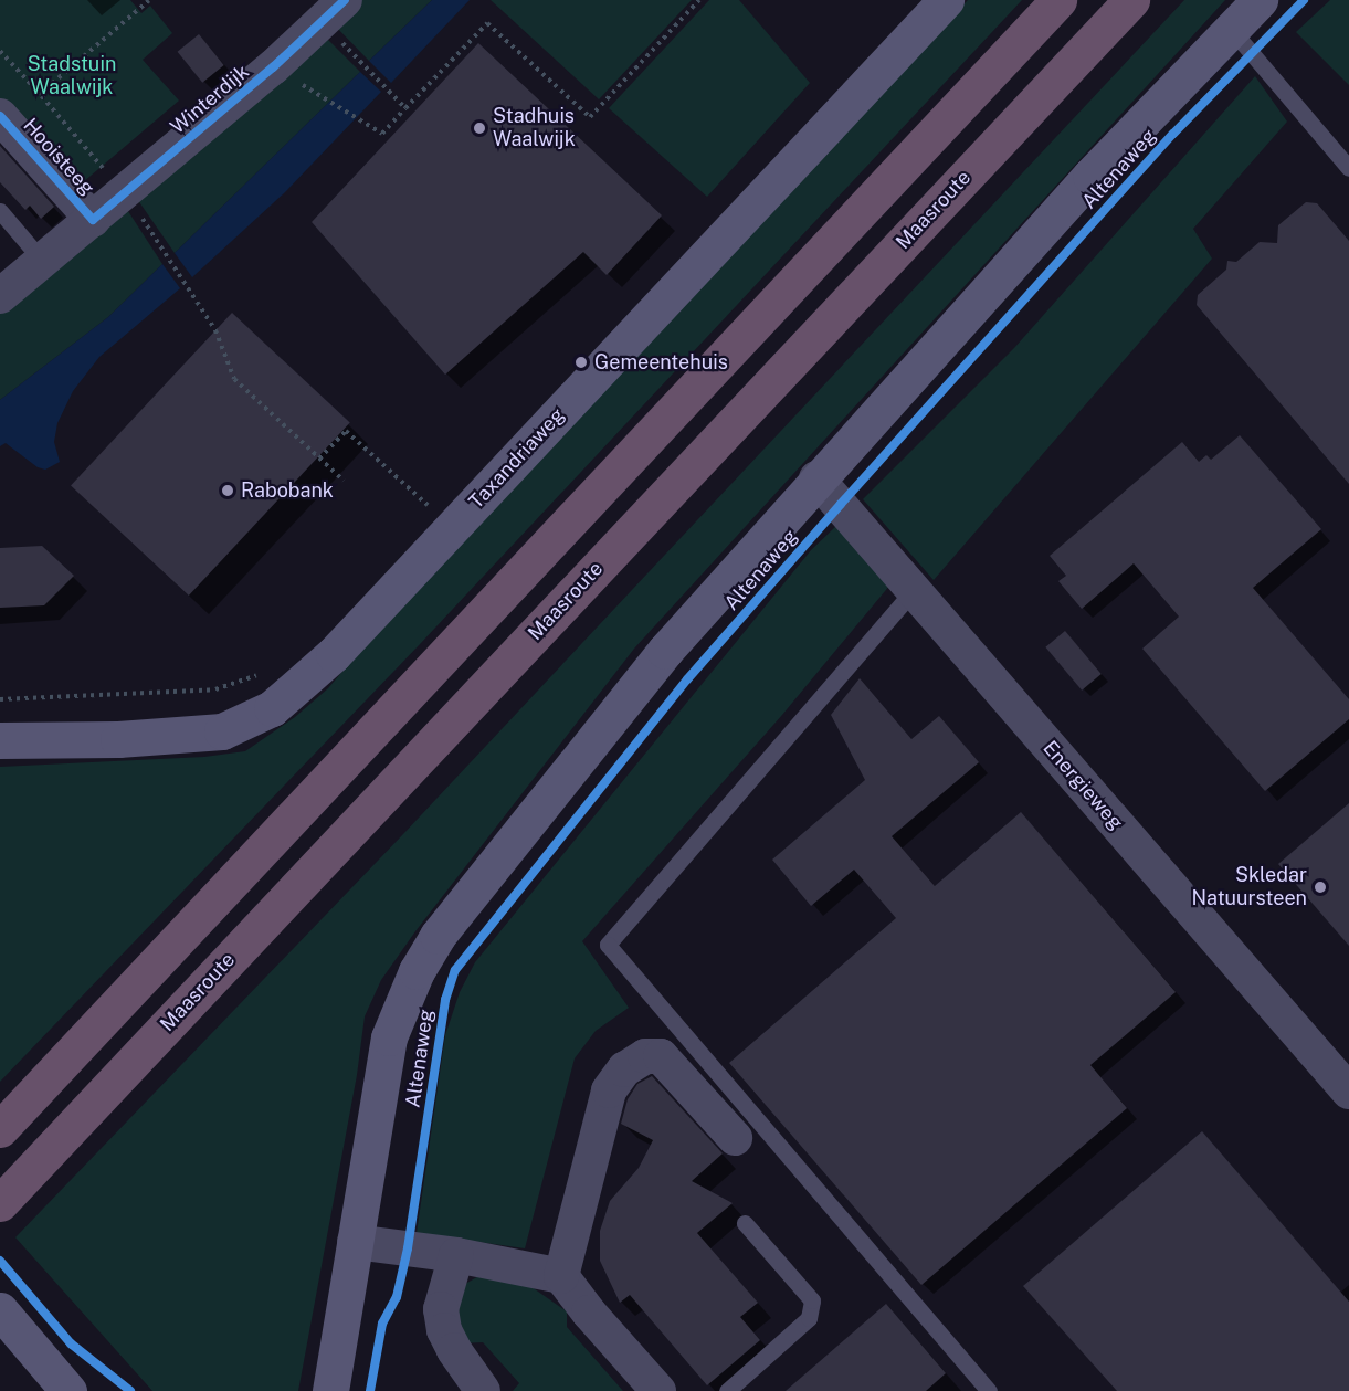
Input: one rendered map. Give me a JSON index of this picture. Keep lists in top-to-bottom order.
{
  "streets": {
    "highway": ["Maasroute"],
    "main road": ["Altenaweg", "Taxandriaweg"],
    "street": ["Winterdijk", "Hooisteeg", "Energieweg"]
  },
  "crossings": [
    ["Winterdijk", "Hooisteeg"],
    ["Altenaweg", "Energieweg"]
  ],
  "parks": ["Stadstuin Waalwijk"],
  "places": [
    "Stadhuis Waalwijk",
    "Gemeentehuis",
    "Rabobank",
    "Skledar Natuursteen"
  ]
}
